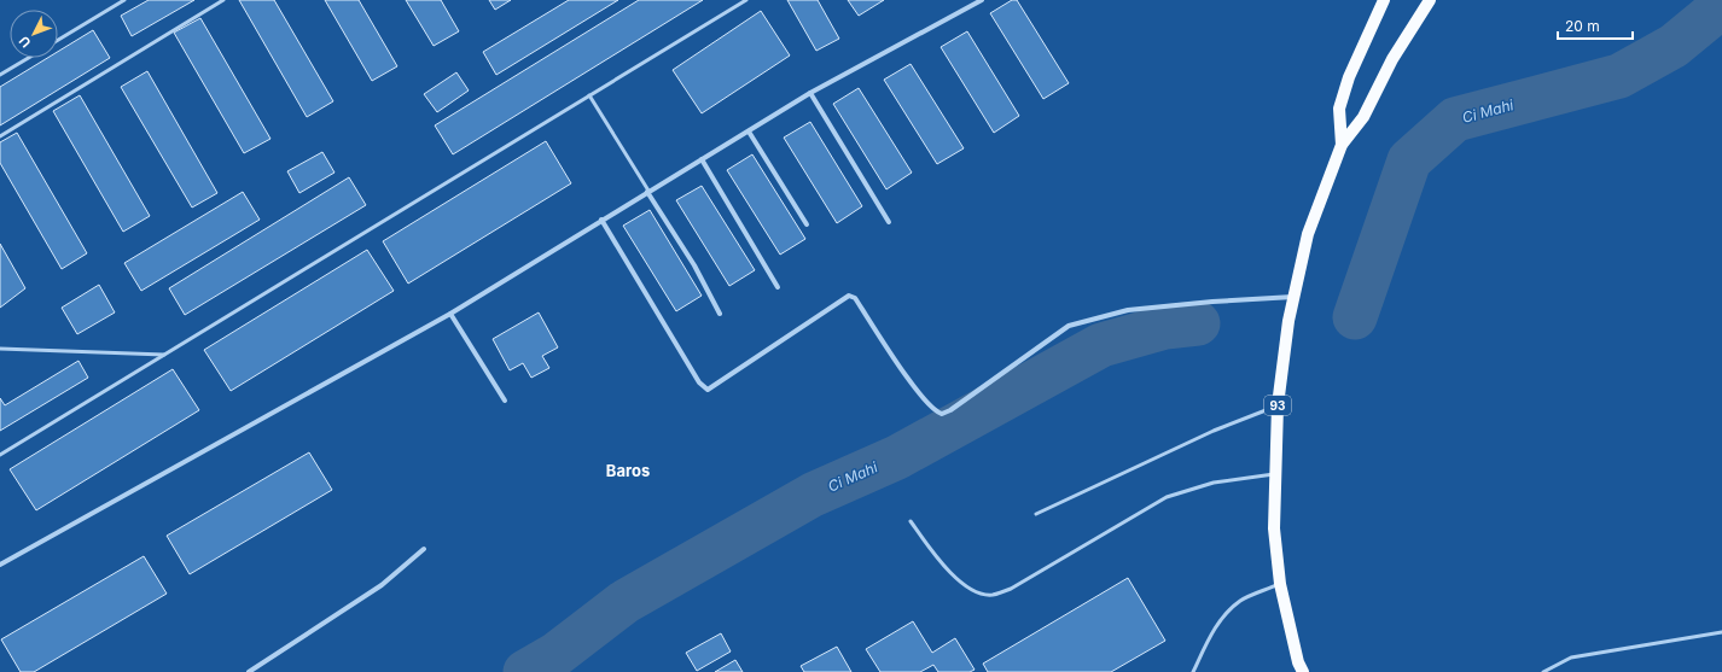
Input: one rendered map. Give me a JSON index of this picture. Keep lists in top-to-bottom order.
{
  "streets": {
    "main road": ["93"]
  },
  "districts": ["Baros"],
  "water": ["Ci Mahi"],
  "scale_bar": "20 m",
  "north": "bottom left"
}
